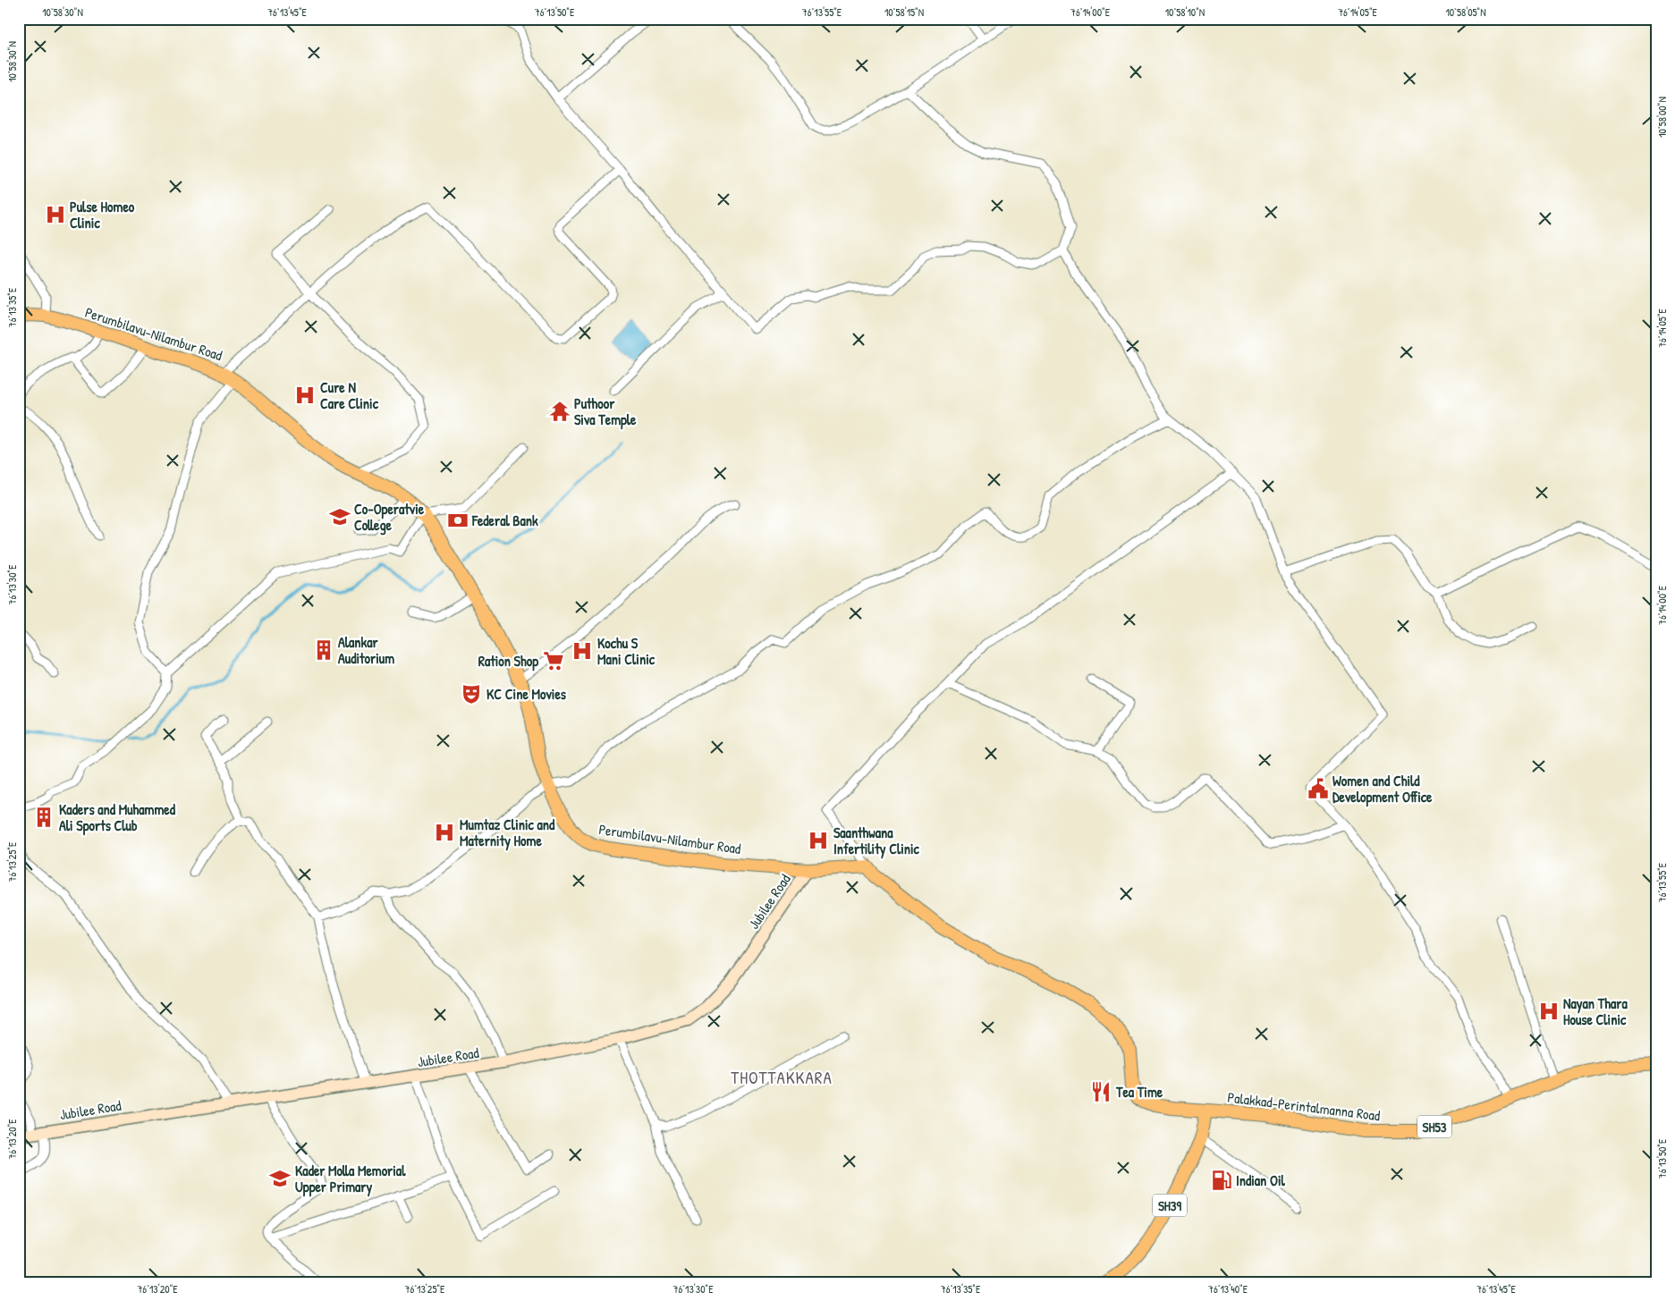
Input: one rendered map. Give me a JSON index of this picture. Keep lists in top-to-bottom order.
{
  "streets": {
    "main road": [
      "Perumbilavu-Nilambur Road",
      "Jubilee Road",
      "Palakkad-Perintalmanna Road",
      "SH53",
      "SH39"
    ]
  },
  "crossings": [
    ["Perumbilavu-Nilambur Road", "Jubilee Road"],
    ["Palakkad-Perintalmanna Road", "SH39"]
  ],
  "districts": ["THOTTAKKARA"],
  "places": {
    "hospital": [
      "Pulse Homeo Clinic",
      "Cure N Care Clinic",
      "Kochu S Mani Clinic",
      "Mumtaz Clinic and Maternity Home",
      "Saanthwana Infertility Clinic",
      "Nayan Thara House Clinic"
    ],
    "temple": ["Puthoor Siva Temple"],
    "school or university": ["Co-Operatvie College", "Kader Molla Memorial Upper Primary"],
    "bank": ["Federal Bank"],
    "building": ["Alankar Auditorium", "Kaders and Muhammed Ali Sports Club"],
    "supermarket": ["Ration Shop"],
    "theatre": ["KC Cine Movies"],
    "public building": ["Women and Child Development Office"],
    "restaurant": ["Tea Time"],
    "fuel station": ["Indian Oil"]
  },
  "coordinates": [
    "10°58'30\"N",
    "76°13'45\"E",
    "76°13'50\"E",
    "76°13'55\"E",
    "10°58'15\"N",
    "76°14'00\"E",
    "10°58'10\"N",
    "76°14'05\"E",
    "10°58'05\"N",
    "10°58'00\"N",
    "76°13'35\"E",
    "76°13'30\"E",
    "76°13'25\"E",
    "76°13'20\"E",
    "76°13'40\"E"
  ]
}
